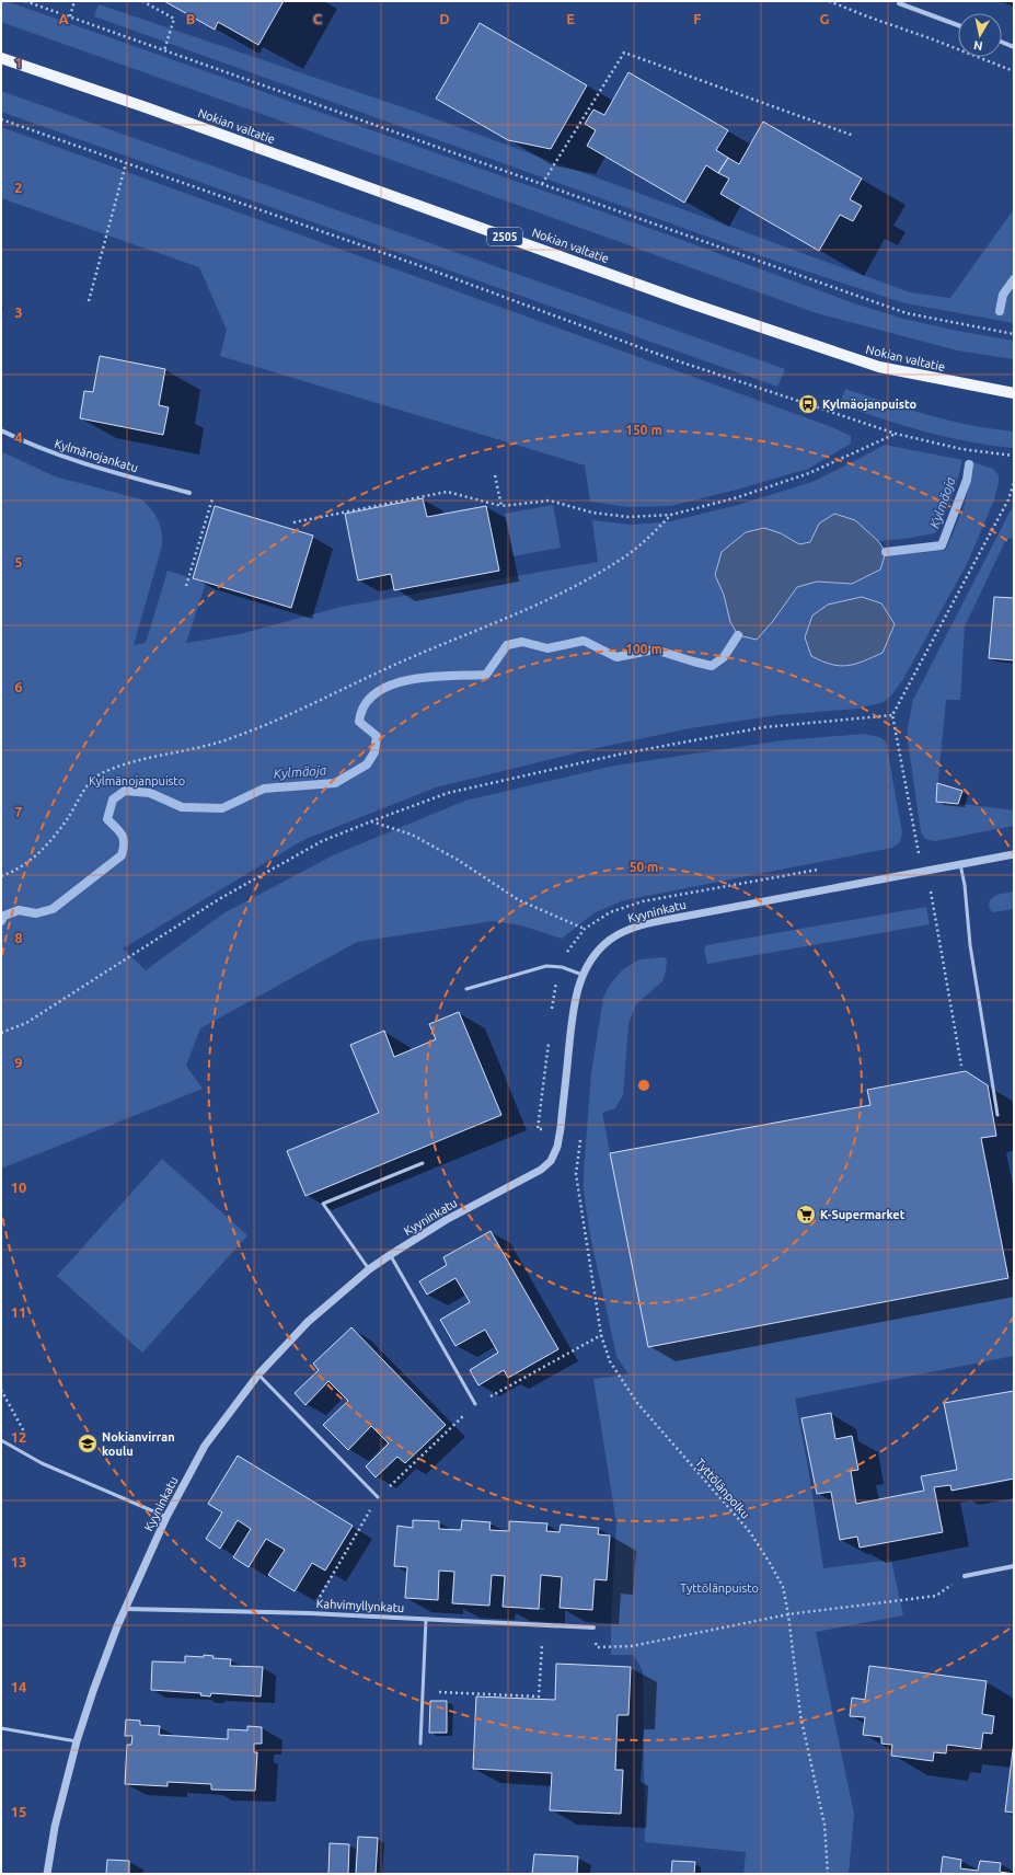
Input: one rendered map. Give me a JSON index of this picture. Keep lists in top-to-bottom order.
{
  "streets": {
    "main road": ["Nokian valtatie", "2505"],
    "street": ["Kylmänojankatu", "Kyyninkatu", "Kahvimyllynkatu"],
    "path": ["Tyttölänpolku"]
  },
  "crossings": [
    ["Kyyninkatu", "Kahvimyllynkatu"]
  ],
  "water": ["Kylmäoja"],
  "parks": ["Kylmänojanpuisto", "Tyttölänpuisto"],
  "places": {
    "bus stop": ["Kylmäojanpuisto"],
    "supermarket": ["K-Supermarket"],
    "school or university": ["Nokianvirran koulu"]
  },
  "north": "bottom",
  "grid": {
    "columns": [
      "A",
      "B",
      "C",
      "D",
      "E",
      "F",
      "G"
    ],
    "rows": [
      "1",
      "2",
      "3",
      "4",
      "5",
      "6",
      "7",
      "8",
      "9",
      "10",
      "11",
      "12",
      "13",
      "14",
      "15"
    ]
  },
  "rings": ["150 m", "100 m", "50 m"]
}
